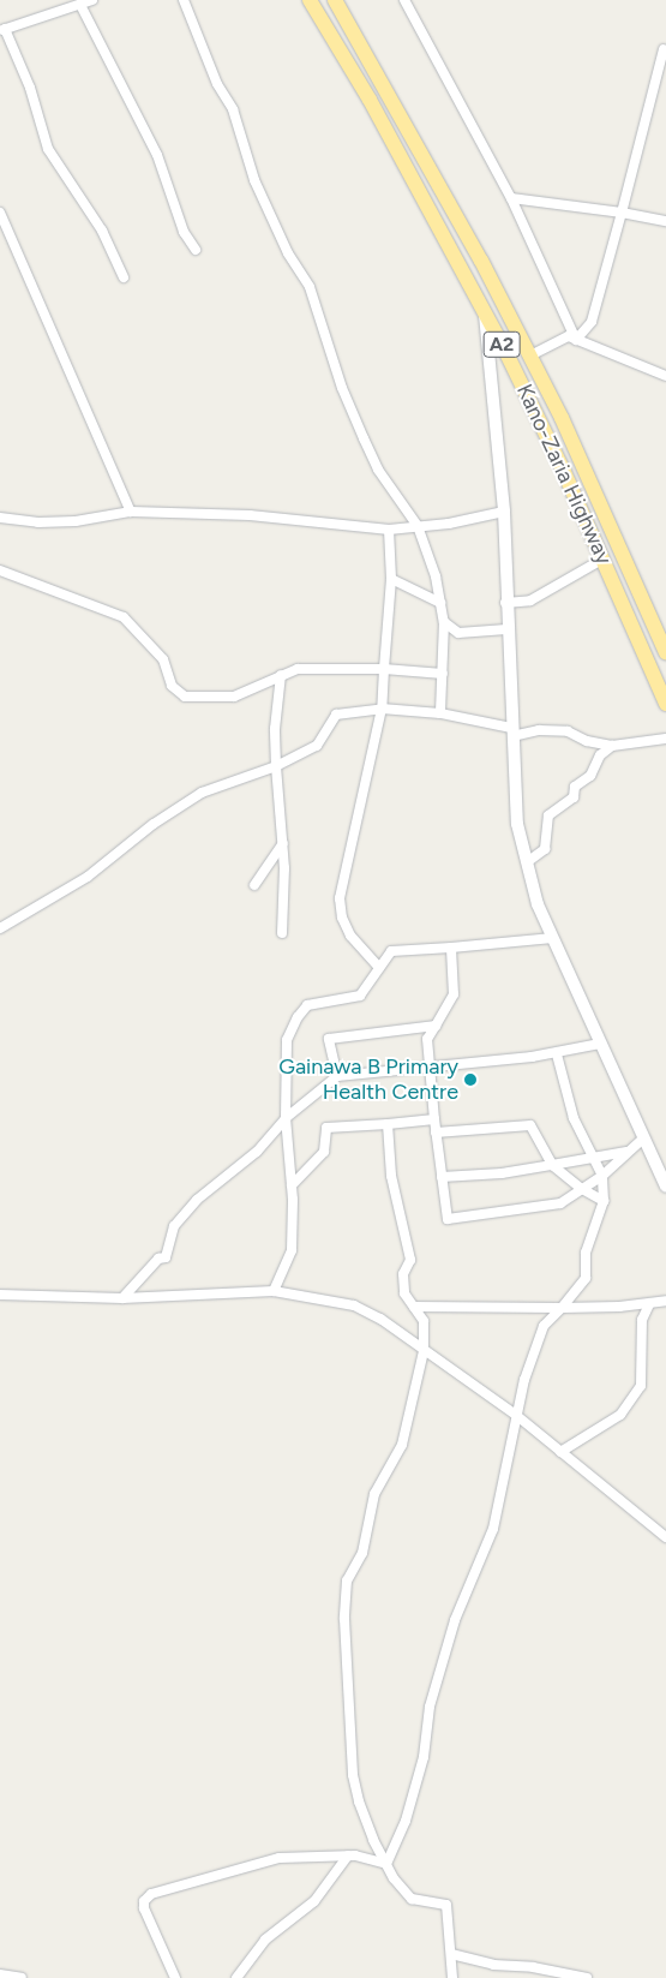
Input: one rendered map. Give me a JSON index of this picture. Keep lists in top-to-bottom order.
{
  "streets": {
    "highway": ["A2", "Kano-Zaria Highway"]
  },
  "places": ["Gainawa B Primary Health Centre"]
}
